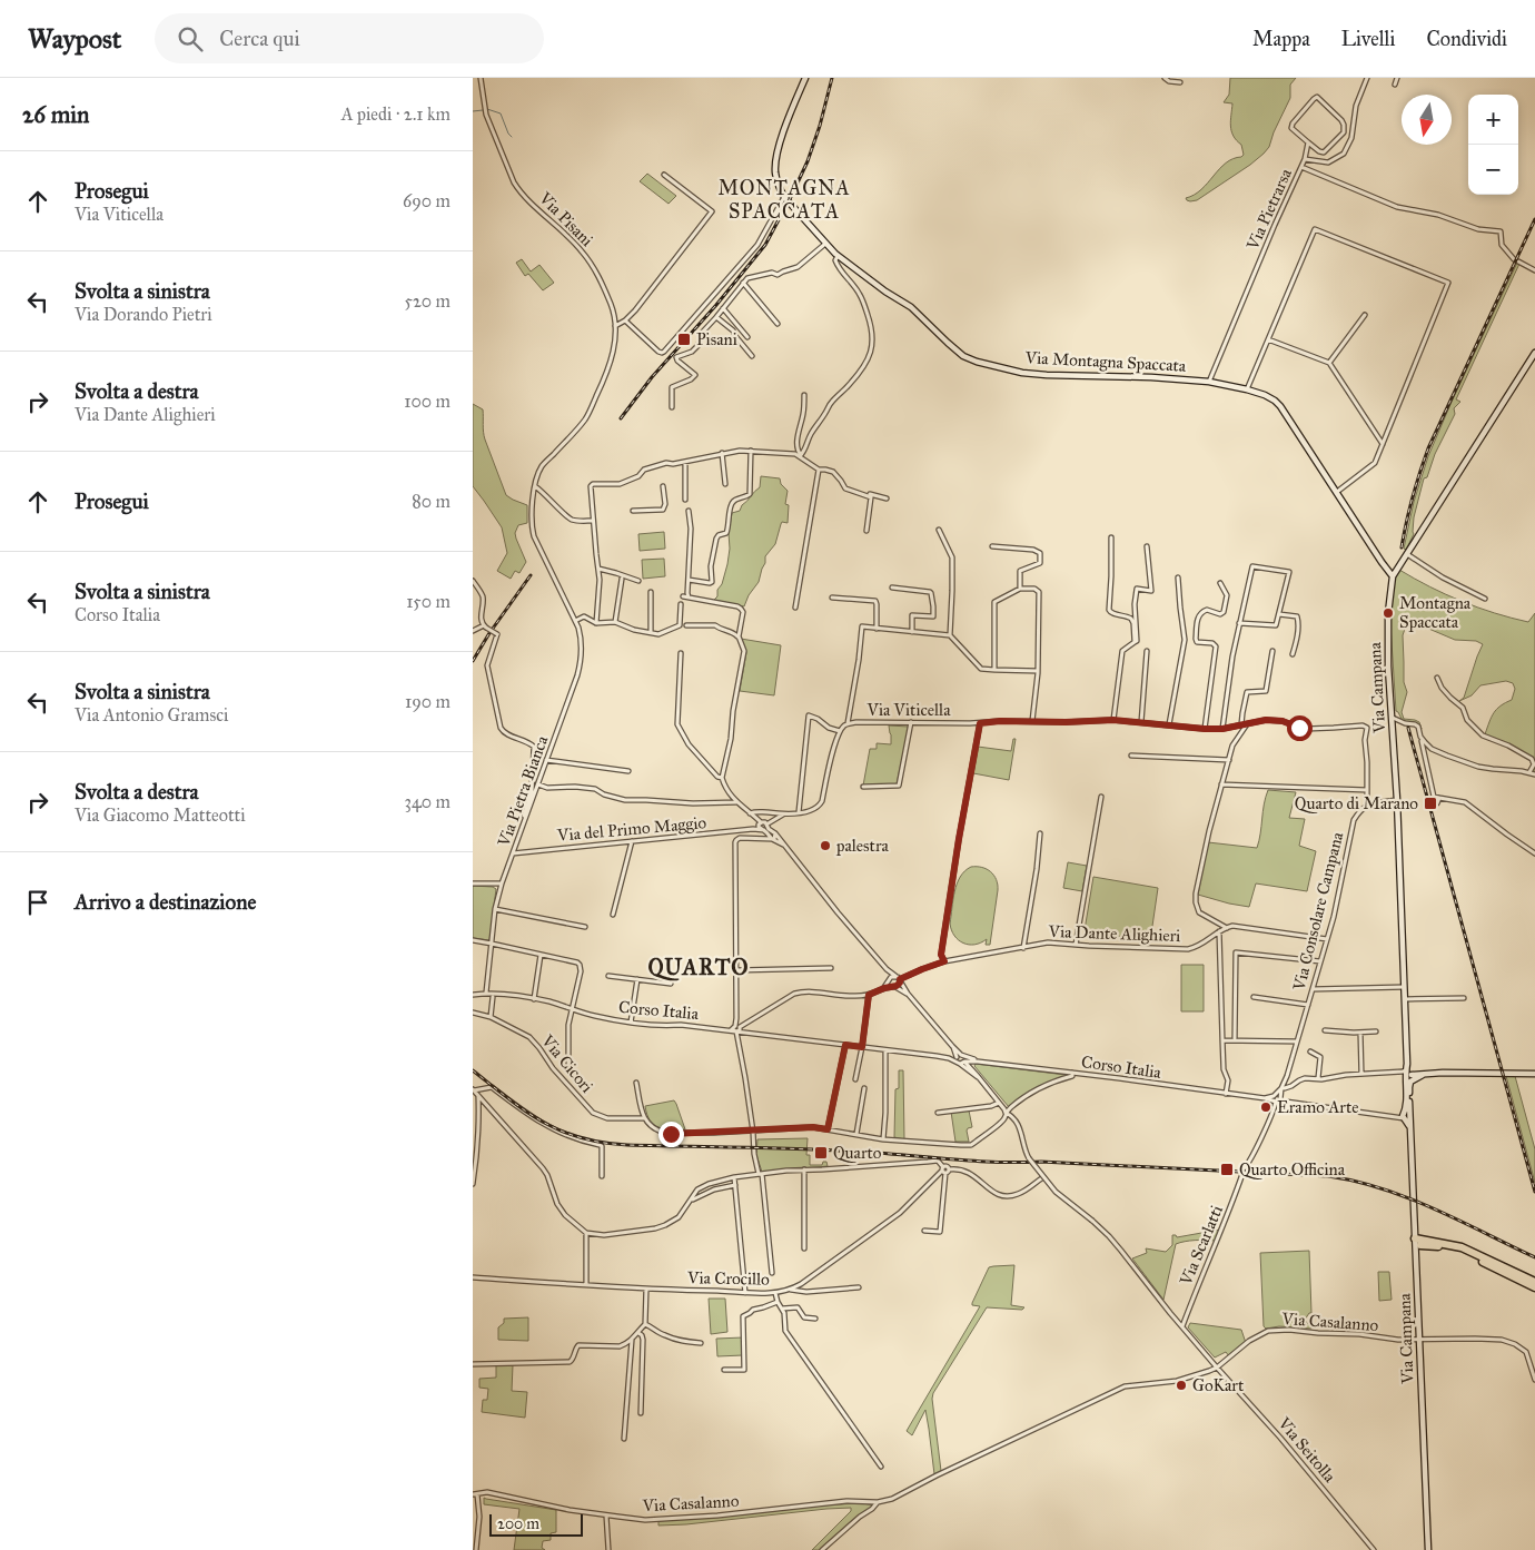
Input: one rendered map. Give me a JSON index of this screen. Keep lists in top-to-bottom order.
{
  "streets": {
    "main road": ["Via Montagna Spaccata", "Via Campana"],
    "street": [
      "Via Pietrarsa",
      "Via Pisani",
      "Via Viticella",
      "Via Pietra Bianca",
      "Via del Primo Maggio",
      "Via Consolare Campana",
      "Via Dante Alighieri",
      "Corso Italia",
      "Via Cicori",
      "Via Scarlatti",
      "Via Crocillo",
      "Via Casalanno",
      "Via Seitolla"
    ]
  },
  "crossings": [
    ["Via Pietrarsa", "Via Montagna Spaccata"],
    ["Via Pisani", "Via Pietra Bianca"],
    ["Via Montagna Spaccata", "Via Campana"],
    ["Via Campana", "Corso Italia"],
    ["Via Campana", "Via Casalanno"],
    ["Via Viticella", "Via Consolare Campana"],
    ["Via Pietra Bianca", "Via del Primo Maggio"],
    ["Via Pietra Bianca", "Corso Italia"],
    ["Via Consolare Campana", "Via Dante Alighieri"],
    ["Via Consolare Campana", "Corso Italia"],
    ["Via Consolare Campana", "Via Scarlatti"],
    ["Corso Italia", "Via Scarlatti"],
    ["Via Scarlatti", "Via Seitolla"],
    ["Via Casalanno", "Via Seitolla"]
  ],
  "districts": ["MONTAGNA SPACCATA", "QUARTO"],
  "places": {
    "transit": [
      "Pisani",
      "Quarto di Marano",
      "Quarto",
      "Quarto Officina"
    ],
    "other": [
      "Montagna Spaccata",
      "palestra",
      "Eramo Arte",
      "GoKart"
    ]
  },
  "scale_bar": "200 m",
  "north": "bottom",
  "page": {
    "header": "Waypost",
    "search": "Cerca qui",
    "nav": ["Mappa", "Livelli", "Condividi"],
    "heading": ["26 min", "A piedi · 2.1 km"],
    "map_buttons": ["+", "−"],
    "list": [
      ["Prosegui", "Via Viticella", "690 m"],
      ["Svolta a sinistra", "Via Dorando Pietri", "520 m"],
      ["Svolta a destra", "Via Dante Alighieri", "100 m"],
      ["Prosegui", "80 m"],
      ["Svolta a sinistra", "Corso Italia", "150 m"],
      ["Svolta a sinistra", "Via Antonio Gramsci", "190 m"],
      ["Svolta a destra", "Via Giacomo Matteotti", "340 m"],
      "Arrivo a destinazione"
    ],
    "scale": "200 m"
  }
}
